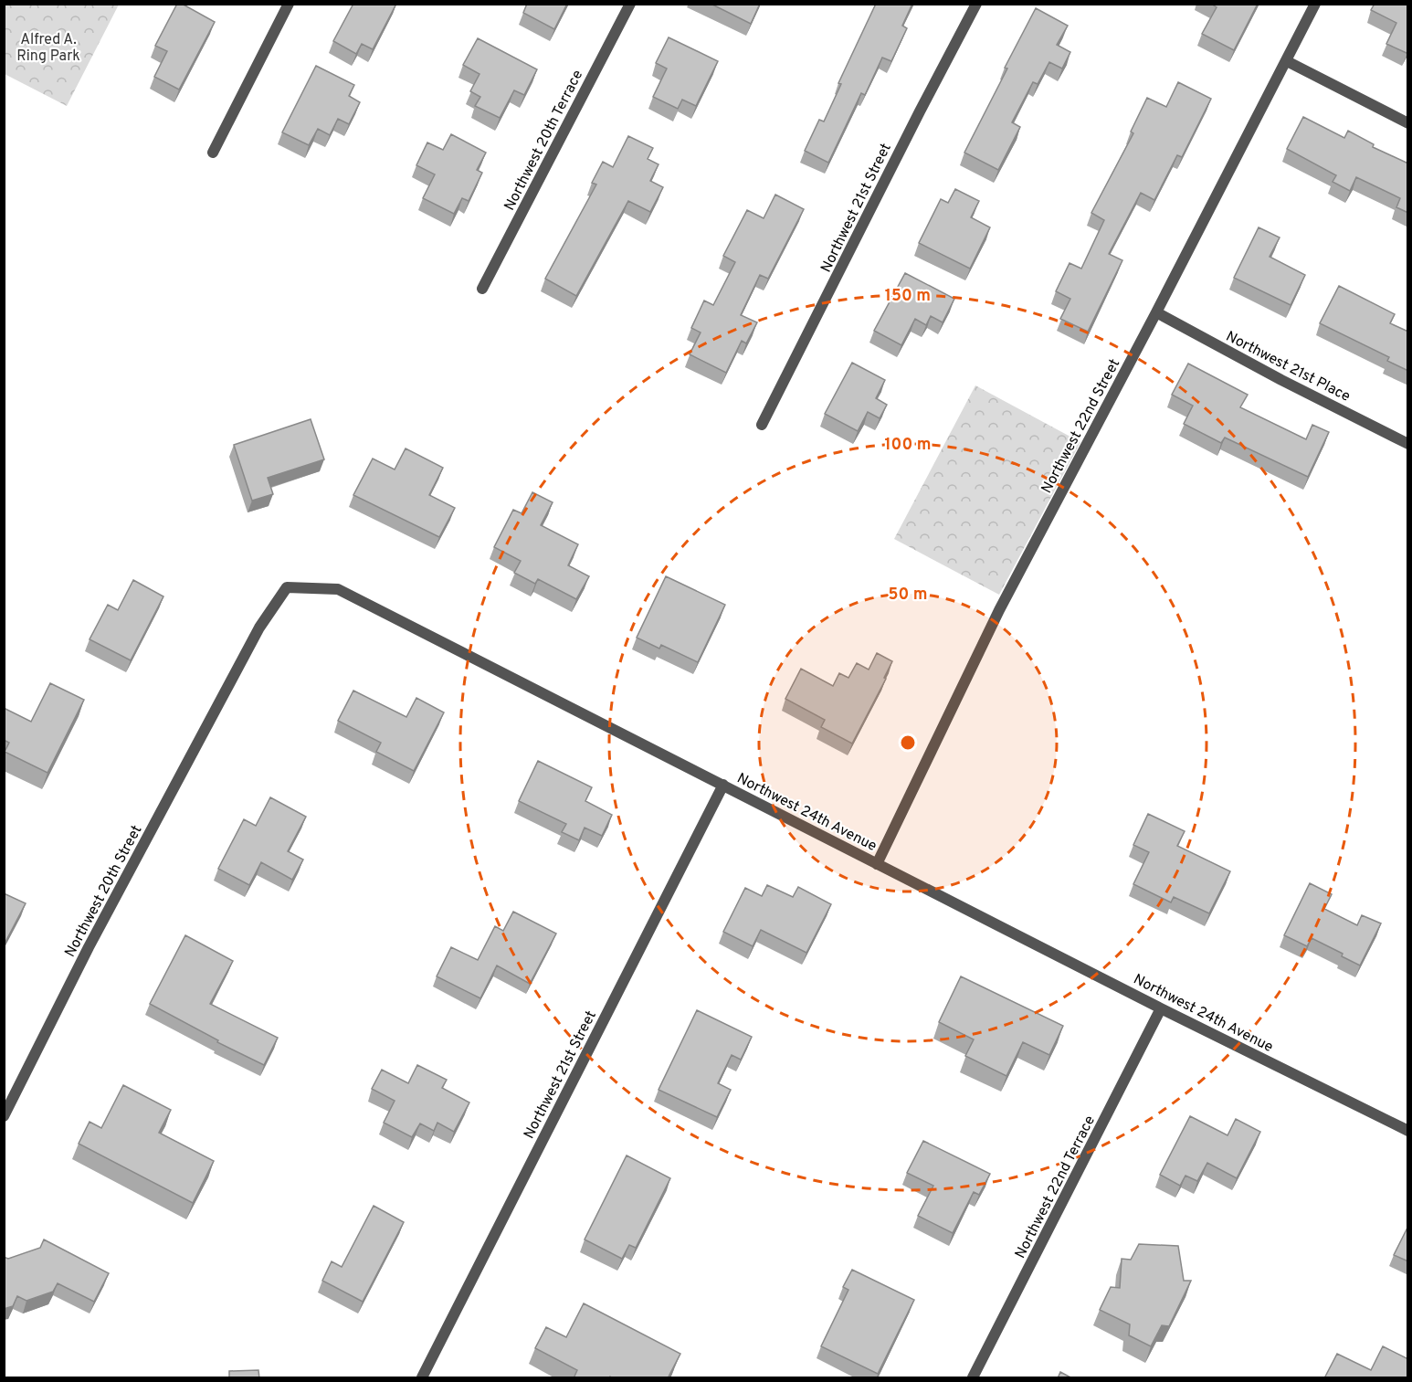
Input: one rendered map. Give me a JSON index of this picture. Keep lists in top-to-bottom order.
{
  "streets": {
    "street": [
      "Northwest 20th Terrace",
      "Northwest 21st Street",
      "Northwest 21st Place",
      "Northwest 22nd Street",
      "Northwest 24th Avenue",
      "Northwest 20th Street",
      "Northwest 22nd Terrace"
    ]
  },
  "crossings": [
    ["Northwest 21st Street", "Northwest 24th Avenue"],
    ["Northwest 21st Place", "Northwest 22nd Street"],
    ["Northwest 22nd Street", "Northwest 24th Avenue"],
    ["Northwest 24th Avenue", "Northwest 20th Street"],
    ["Northwest 24th Avenue", "Northwest 22nd Terrace"]
  ],
  "parks": ["Alfred A. Ring Park"],
  "rings": ["150 m", "100 m", "50 m"]
}
